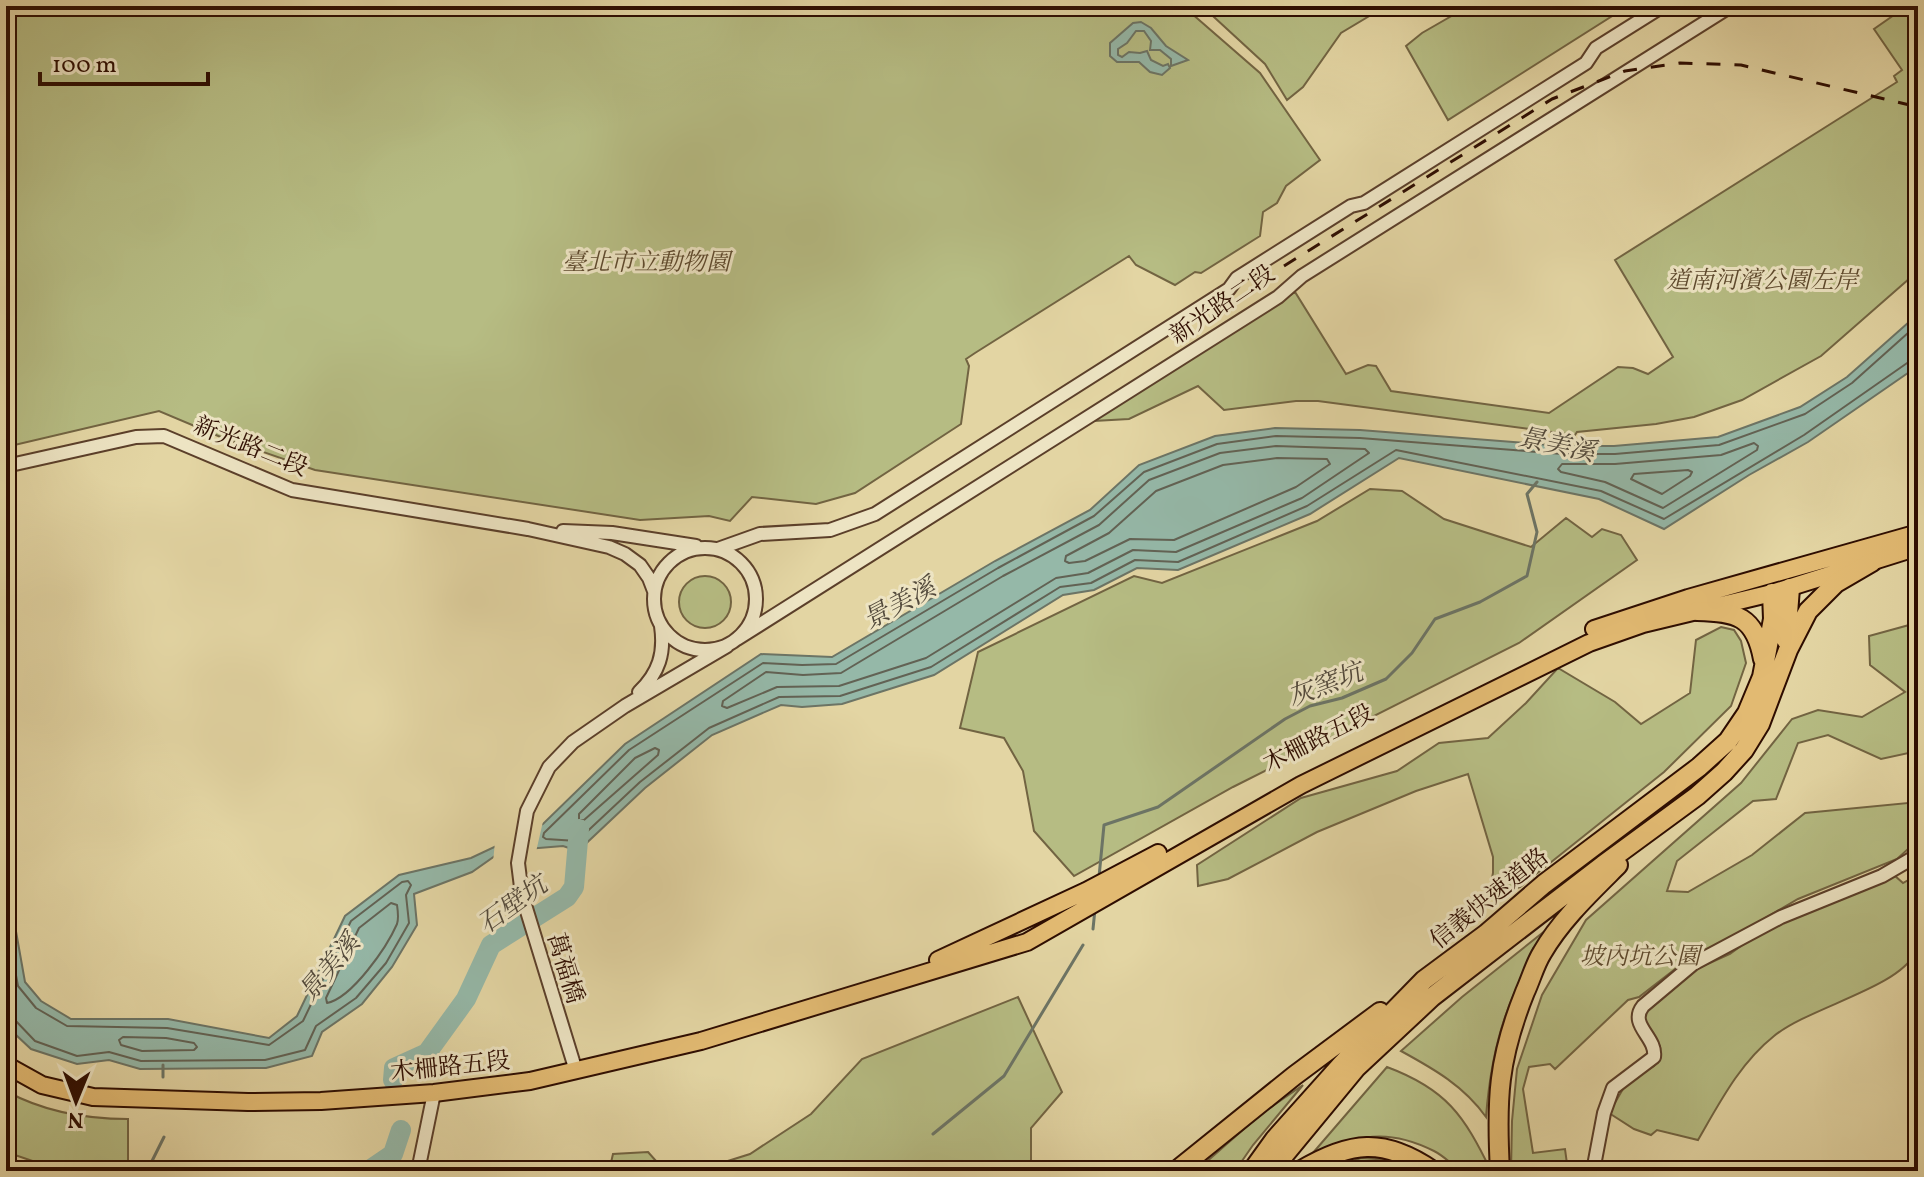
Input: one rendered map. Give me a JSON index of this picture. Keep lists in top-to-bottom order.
{
  "streets": {
    "highway": ["信義快速道路"],
    "main road": ["木柵路五段"],
    "street": ["新光路二段", "萬福橋"]
  },
  "crossings": [
    ["新光路二段", "萬福橋"],
    ["木柵路五段", "萬福橋"]
  ],
  "water": ["景美溪", "灰窯坑", "石壁坑"],
  "parks": ["臺北市立動物園", "道南河濱公園左岸", "坡內坑公園"],
  "scale_bar": "100 m",
  "north": "bottom"
}
